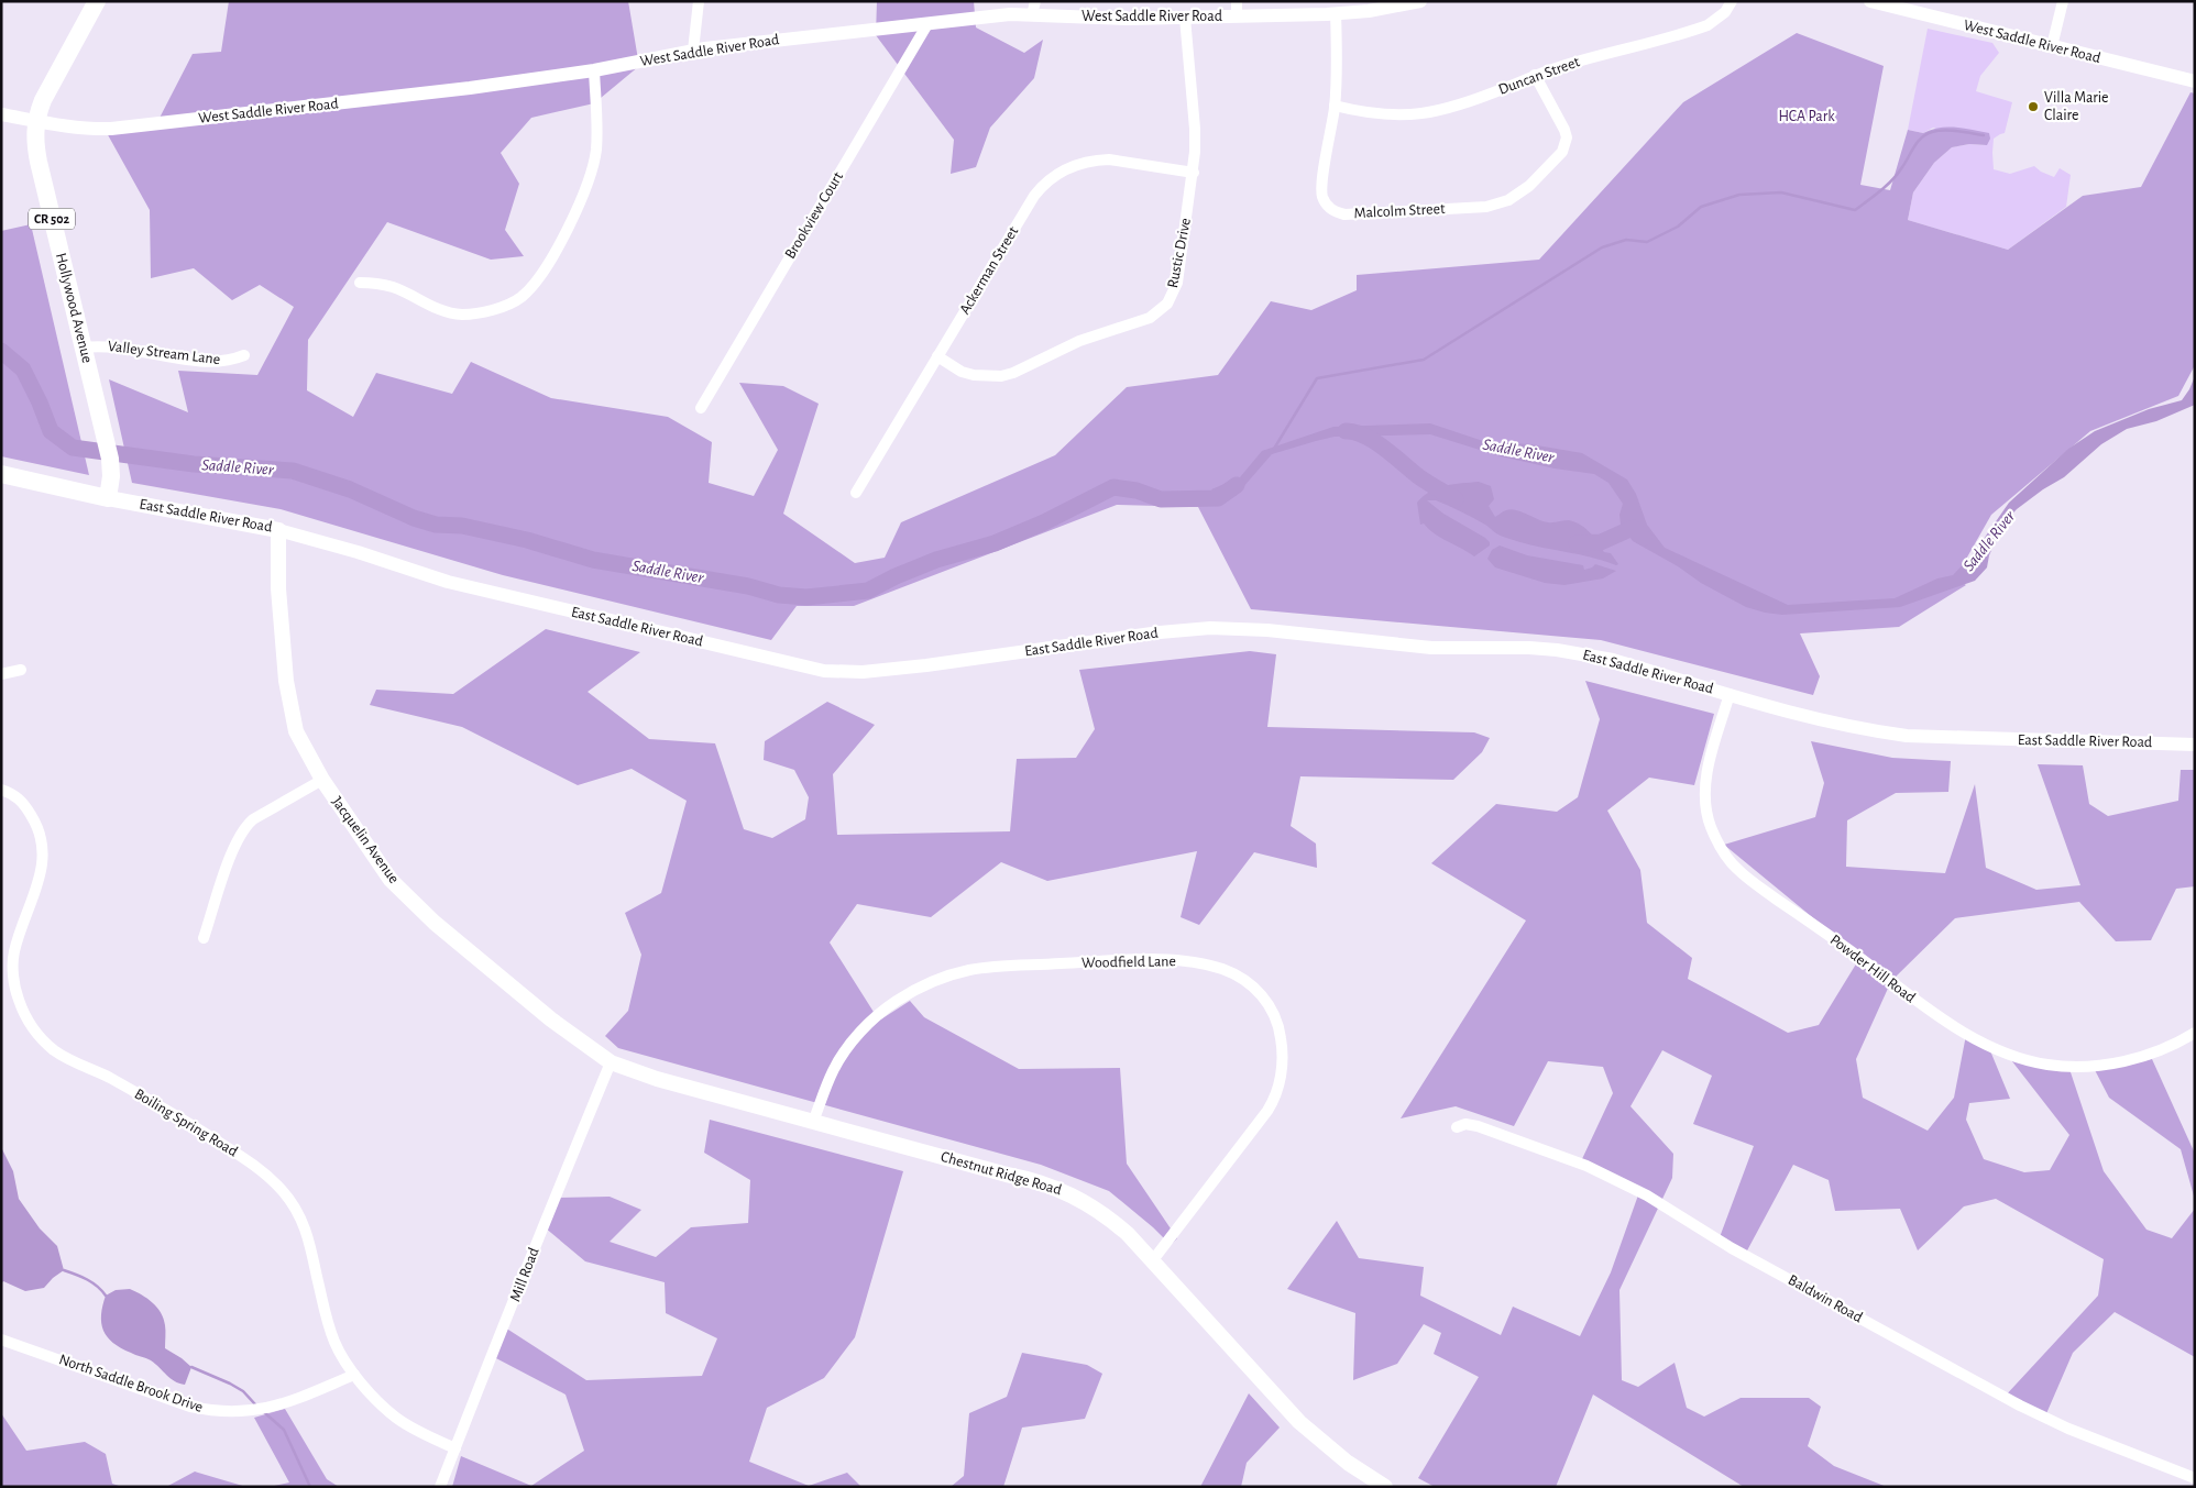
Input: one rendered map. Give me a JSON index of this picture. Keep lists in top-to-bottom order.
{
  "streets": {
    "main road": [
      "CR 502",
      "Hollywood Avenue",
      "East Saddle River Road",
      "Jacquelin Avenue",
      "Chestnut Ridge Road"
    ],
    "street": [
      "West Saddle River Road",
      "Duncan Street",
      "Malcolm Street",
      "Brookview Court",
      "Rustic Drive",
      "Ackerman Street",
      "Valley Stream Lane",
      "Woodfield Lane",
      "Powder Hill Road",
      "Boiling Spring Road",
      "Mill Road",
      "Baldwin Road",
      "North Saddle Brook Drive"
    ]
  },
  "crossings": [
    ["West Saddle River Road", "Malcolm Street"],
    ["West Saddle River Road", "Brookview Court"],
    ["West Saddle River Road", "Rustic Drive"],
    ["West Saddle River Road", "Hollywood Avenue"],
    ["Duncan Street", "Malcolm Street"],
    ["Rustic Drive", "Ackerman Street"],
    ["Hollywood Avenue", "Valley Stream Lane"],
    ["Hollywood Avenue", "East Saddle River Road"],
    ["East Saddle River Road", "Jacquelin Avenue"],
    ["East Saddle River Road", "Powder Hill Road"],
    ["Jacquelin Avenue", "Chestnut Ridge Road"],
    ["Jacquelin Avenue", "Mill Road"],
    ["Woodfield Lane", "Chestnut Ridge Road"],
    ["Boiling Spring Road", "Mill Road"],
    ["Boiling Spring Road", "North Saddle Brook Drive"],
    ["Chestnut Ridge Road", "Mill Road"]
  ],
  "water": ["Saddle River"],
  "parks": ["HCA Park"],
  "places": ["Villa Marie Claire"]
}
